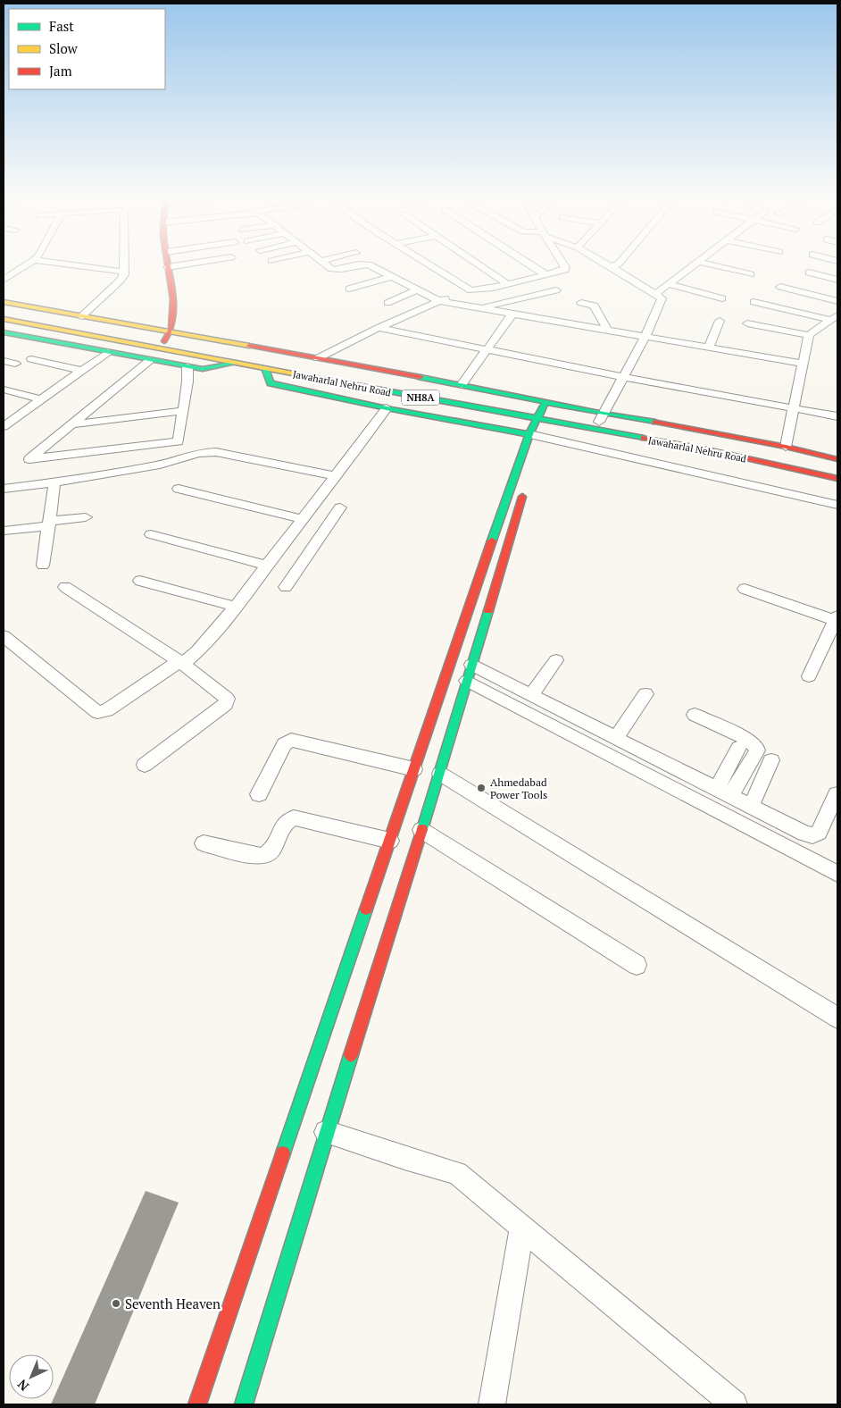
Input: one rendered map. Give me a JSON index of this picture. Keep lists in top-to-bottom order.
{
  "streets": {
    "street": ["Jawaharlal Nehru Road", "NH8A"]
  },
  "places": ["Ahmedabad Power Tools", "Seventh Heaven"],
  "legend": ["Fast", "Slow", "Jam"],
  "north": "bottom left"
}
